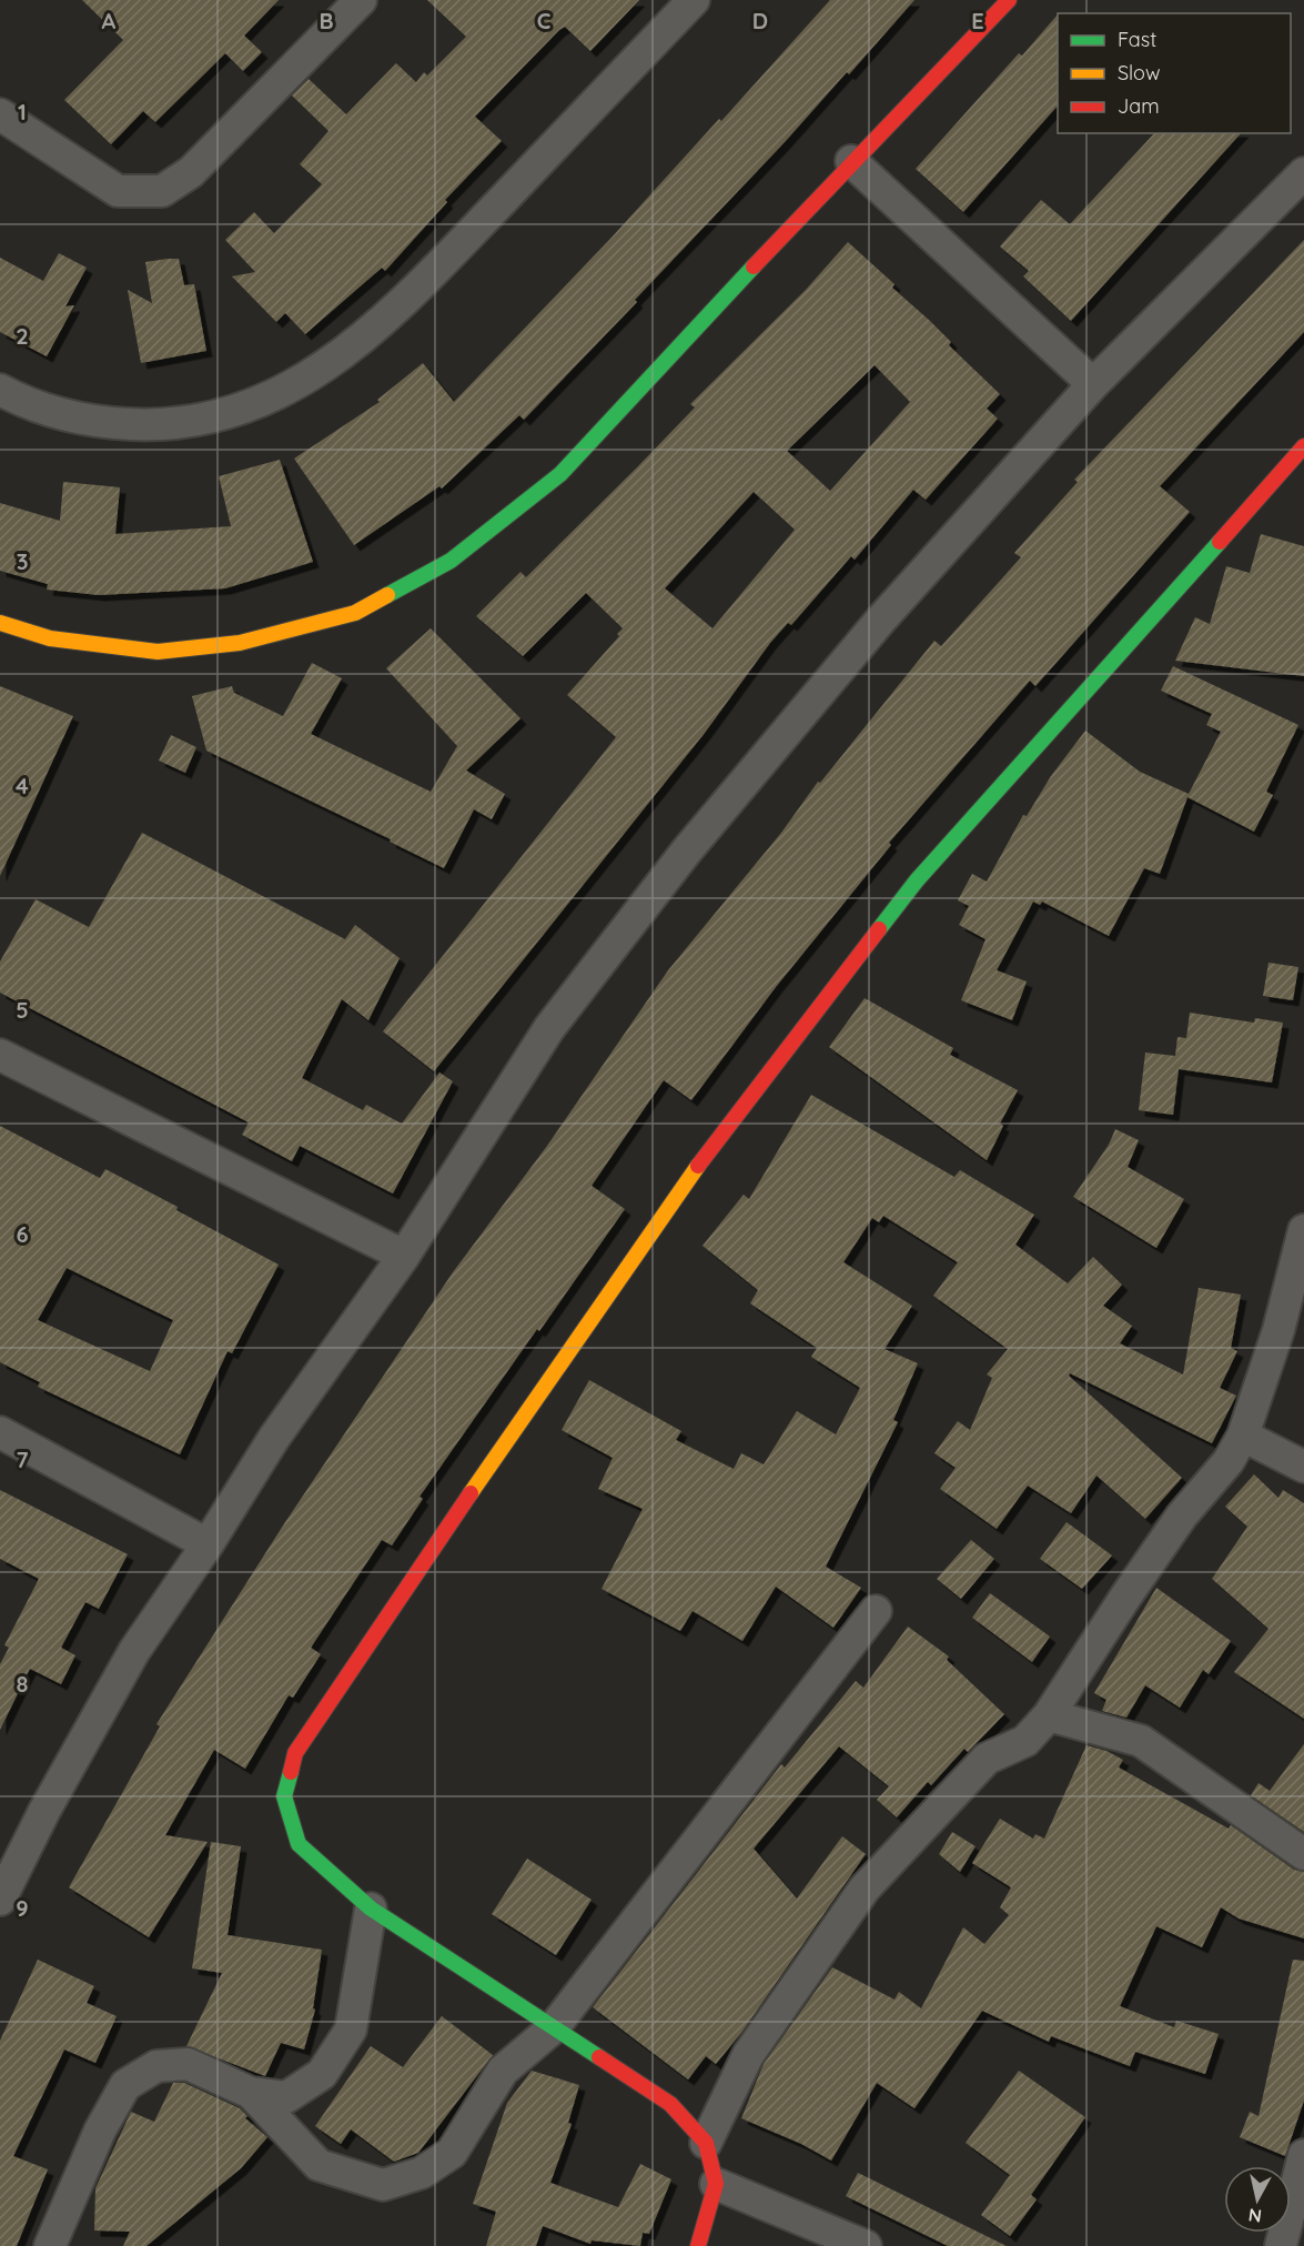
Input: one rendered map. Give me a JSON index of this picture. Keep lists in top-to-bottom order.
{
  "legend": ["Fast", "Slow", "Jam"],
  "north": "bottom",
  "grid": {
    "columns": [
      "A",
      "B",
      "C",
      "D",
      "E"
    ],
    "rows": [
      "1",
      "2",
      "3",
      "4",
      "5",
      "6",
      "7",
      "8",
      "9"
    ]
  }
}
